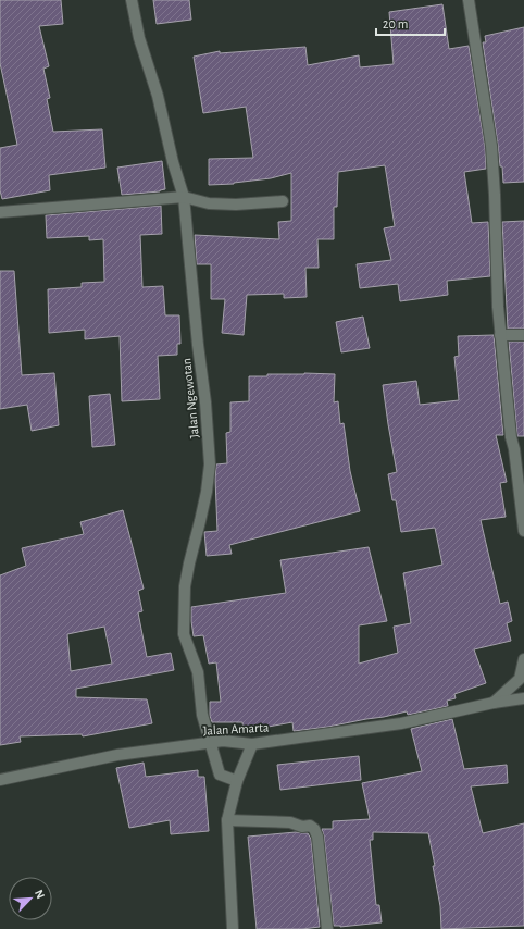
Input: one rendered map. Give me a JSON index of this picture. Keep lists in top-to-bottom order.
{
  "streets": {
    "street": ["Jalan Ngewotan", "Jalan Amarta"]
  },
  "crossings": [
    ["Jalan Ngewotan", "Jalan Amarta"]
  ],
  "scale_bar": "20 m",
  "north": "top right"
}
